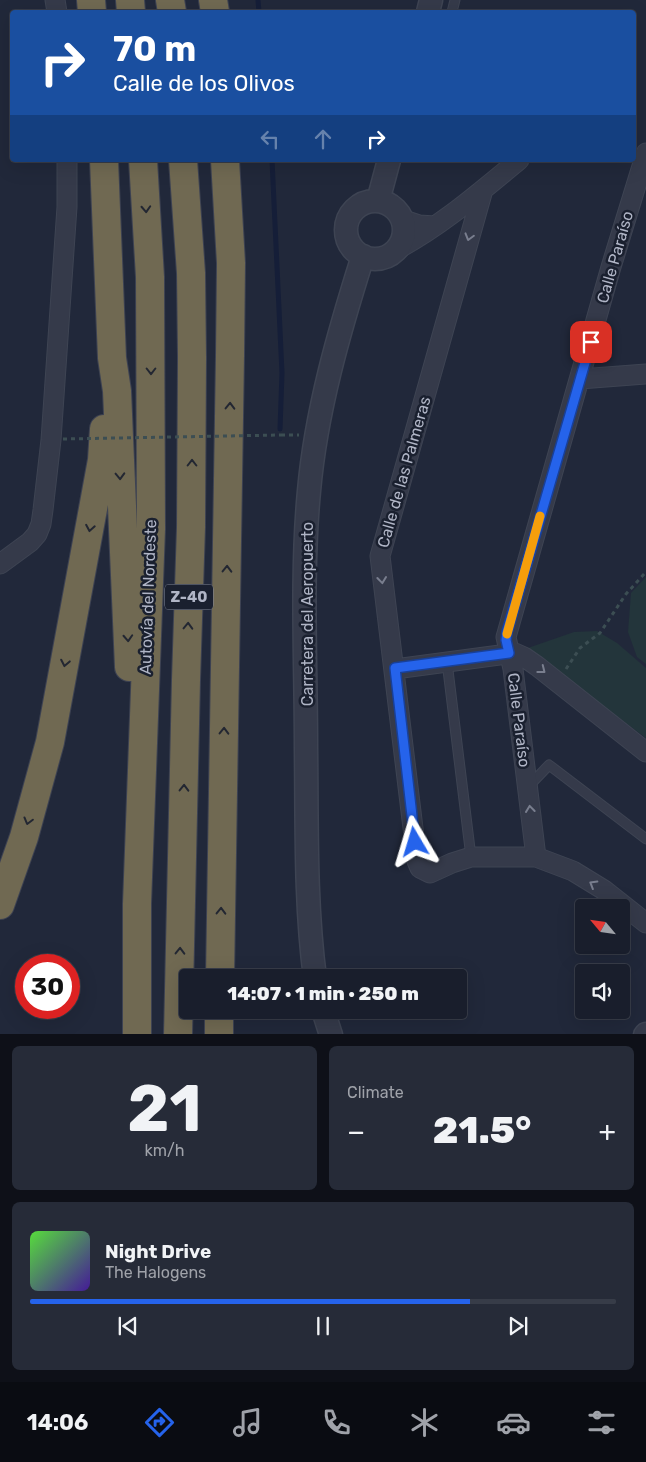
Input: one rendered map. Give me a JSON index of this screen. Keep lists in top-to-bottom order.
{
  "streets": {
    "highway": ["Autovía del Nordeste", "Z-40"],
    "street": ["Calle Paraíso", "Calle de las Palmeras", "Carretera del Aeropuerto"]
  },
  "one_way": ["Calle de las Palmeras"],
  "north": "top left",
  "page": {
    "turn": ["70 m", "Calle de los Olivos"],
    "limit": "30",
    "trip": "14:07 · 1 min · 250 m",
    "tile": [
      ["21", "km/h"],
      "Climate"
    ],
    "heat": ["−", "21.5°", "+"],
    "song": ["Night Drive", "The Halogens"],
    "tabs": "14:06"
  }
}
